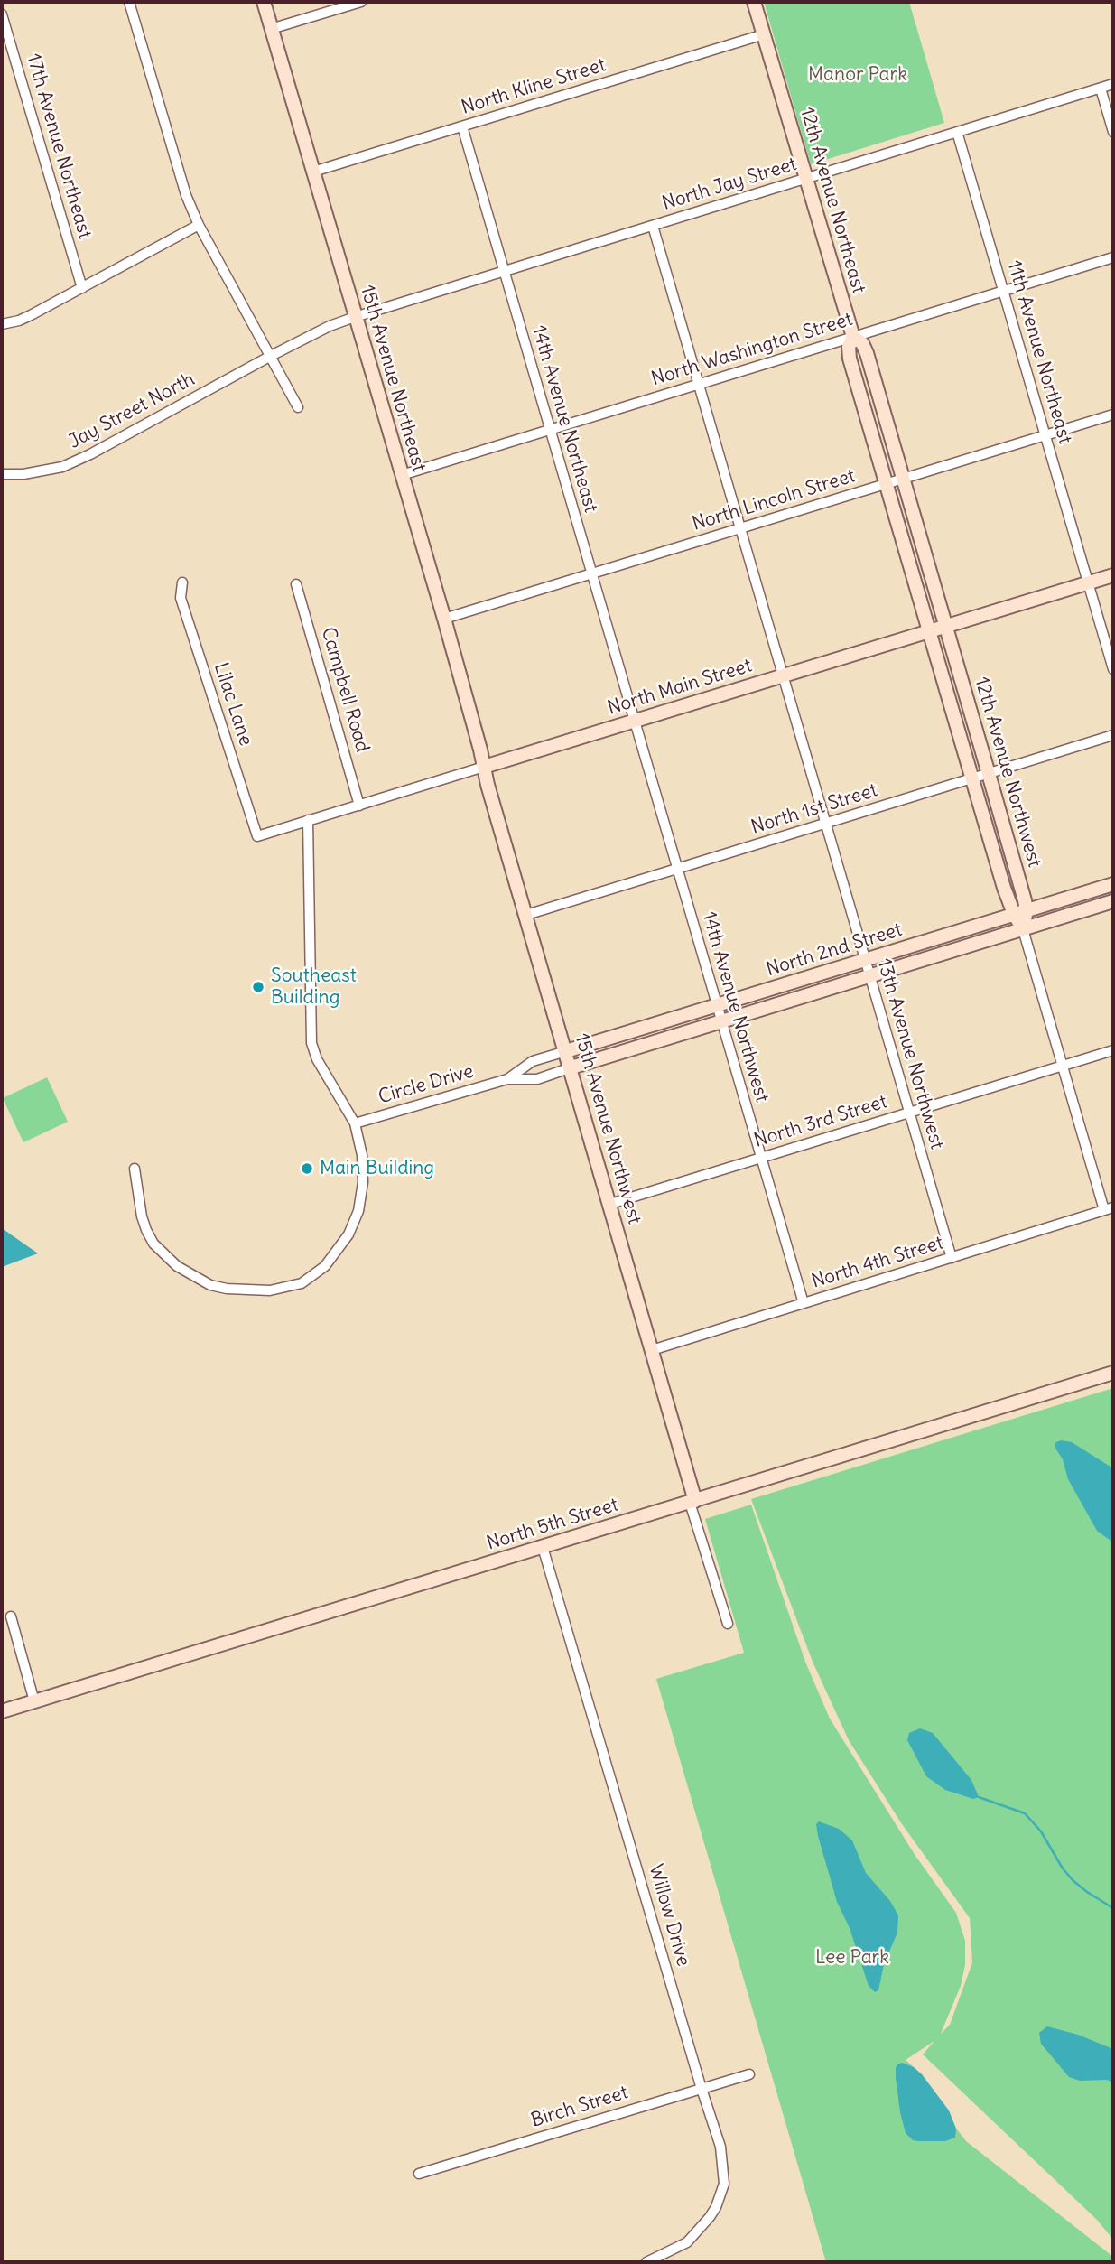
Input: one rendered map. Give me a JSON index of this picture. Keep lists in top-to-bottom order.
{
  "streets": {
    "street": [
      "North Kline Street",
      "17th Avenue Northeast",
      "North Jay Street",
      "12th Avenue Northeast",
      "North Washington Street",
      "11th Avenue Northeast",
      "15th Avenue Northeast",
      "Jay Street North",
      "14th Avenue Northeast",
      "North Lincoln Street",
      "North Main Street",
      "Campbell Road",
      "Lilac Lane",
      "12th Avenue Northwest",
      "North 1st Street",
      "North 2nd Street",
      "14th Avenue Northwest",
      "13th Avenue Northwest",
      "Circle Drive",
      "North 3rd Street",
      "15th Avenue Northwest",
      "North 4th Street",
      "North 5th Street",
      "Willow Drive",
      "Birch Street"
    ]
  },
  "crossings": [
    ["North Kline Street", "12th Avenue Northeast"],
    ["North Kline Street", "15th Avenue Northeast"],
    ["North Kline Street", "14th Avenue Northeast"],
    ["North Jay Street", "12th Avenue Northeast"],
    ["North Jay Street", "11th Avenue Northeast"],
    ["North Jay Street", "15th Avenue Northeast"],
    ["North Jay Street", "Jay Street North"],
    ["North Jay Street", "14th Avenue Northeast"],
    ["North Jay Street", "13th Avenue Northwest"],
    ["12th Avenue Northeast", "North Washington Street"],
    ["12th Avenue Northeast", "North Lincoln Street"],
    ["12th Avenue Northeast", "North Main Street"],
    ["12th Avenue Northeast", "12th Avenue Northwest"],
    ["North Washington Street", "11th Avenue Northeast"],
    ["North Washington Street", "15th Avenue Northeast"],
    ["North Washington Street", "14th Avenue Northeast"],
    ["North Washington Street", "13th Avenue Northwest"],
    ["11th Avenue Northeast", "North Lincoln Street"],
    ["11th Avenue Northeast", "North Main Street"],
    ["15th Avenue Northeast", "Jay Street North"],
    ["15th Avenue Northeast", "North Lincoln Street"],
    ["15th Avenue Northeast", "North Main Street"],
    ["15th Avenue Northeast", "15th Avenue Northwest"],
    ["14th Avenue Northeast", "North Lincoln Street"],
    ["14th Avenue Northeast", "North Main Street"],
    ["14th Avenue Northeast", "14th Avenue Northwest"],
    ["North Lincoln Street", "13th Avenue Northwest"],
    ["North Main Street", "Campbell Road"],
    ["North Main Street", "Lilac Lane"],
    ["North Main Street", "12th Avenue Northwest"],
    ["North Main Street", "14th Avenue Northwest"],
    ["North Main Street", "13th Avenue Northwest"],
    ["North Main Street", "15th Avenue Northwest"],
    ["12th Avenue Northwest", "North 1st Street"],
    ["12th Avenue Northwest", "North 2nd Street"],
    ["12th Avenue Northwest", "North 3rd Street"],
    ["12th Avenue Northwest", "North 4th Street"],
    ["North 1st Street", "14th Avenue Northwest"],
    ["North 1st Street", "13th Avenue Northwest"],
    ["North 1st Street", "15th Avenue Northwest"],
    ["North 2nd Street", "14th Avenue Northwest"],
    ["North 2nd Street", "13th Avenue Northwest"],
    ["North 2nd Street", "Circle Drive"],
    ["North 2nd Street", "15th Avenue Northwest"],
    ["14th Avenue Northwest", "North 3rd Street"],
    ["14th Avenue Northwest", "North 4th Street"],
    ["13th Avenue Northwest", "North 3rd Street"],
    ["13th Avenue Northwest", "North 4th Street"],
    ["Circle Drive", "15th Avenue Northwest"],
    ["North 3rd Street", "15th Avenue Northwest"],
    ["15th Avenue Northwest", "North 4th Street"],
    ["15th Avenue Northwest", "North 5th Street"],
    ["North 5th Street", "Willow Drive"],
    ["Willow Drive", "Birch Street"]
  ],
  "parks": ["Manor Park", "Lee Park"],
  "places": ["Southeast Building", "Main Building"]
}
